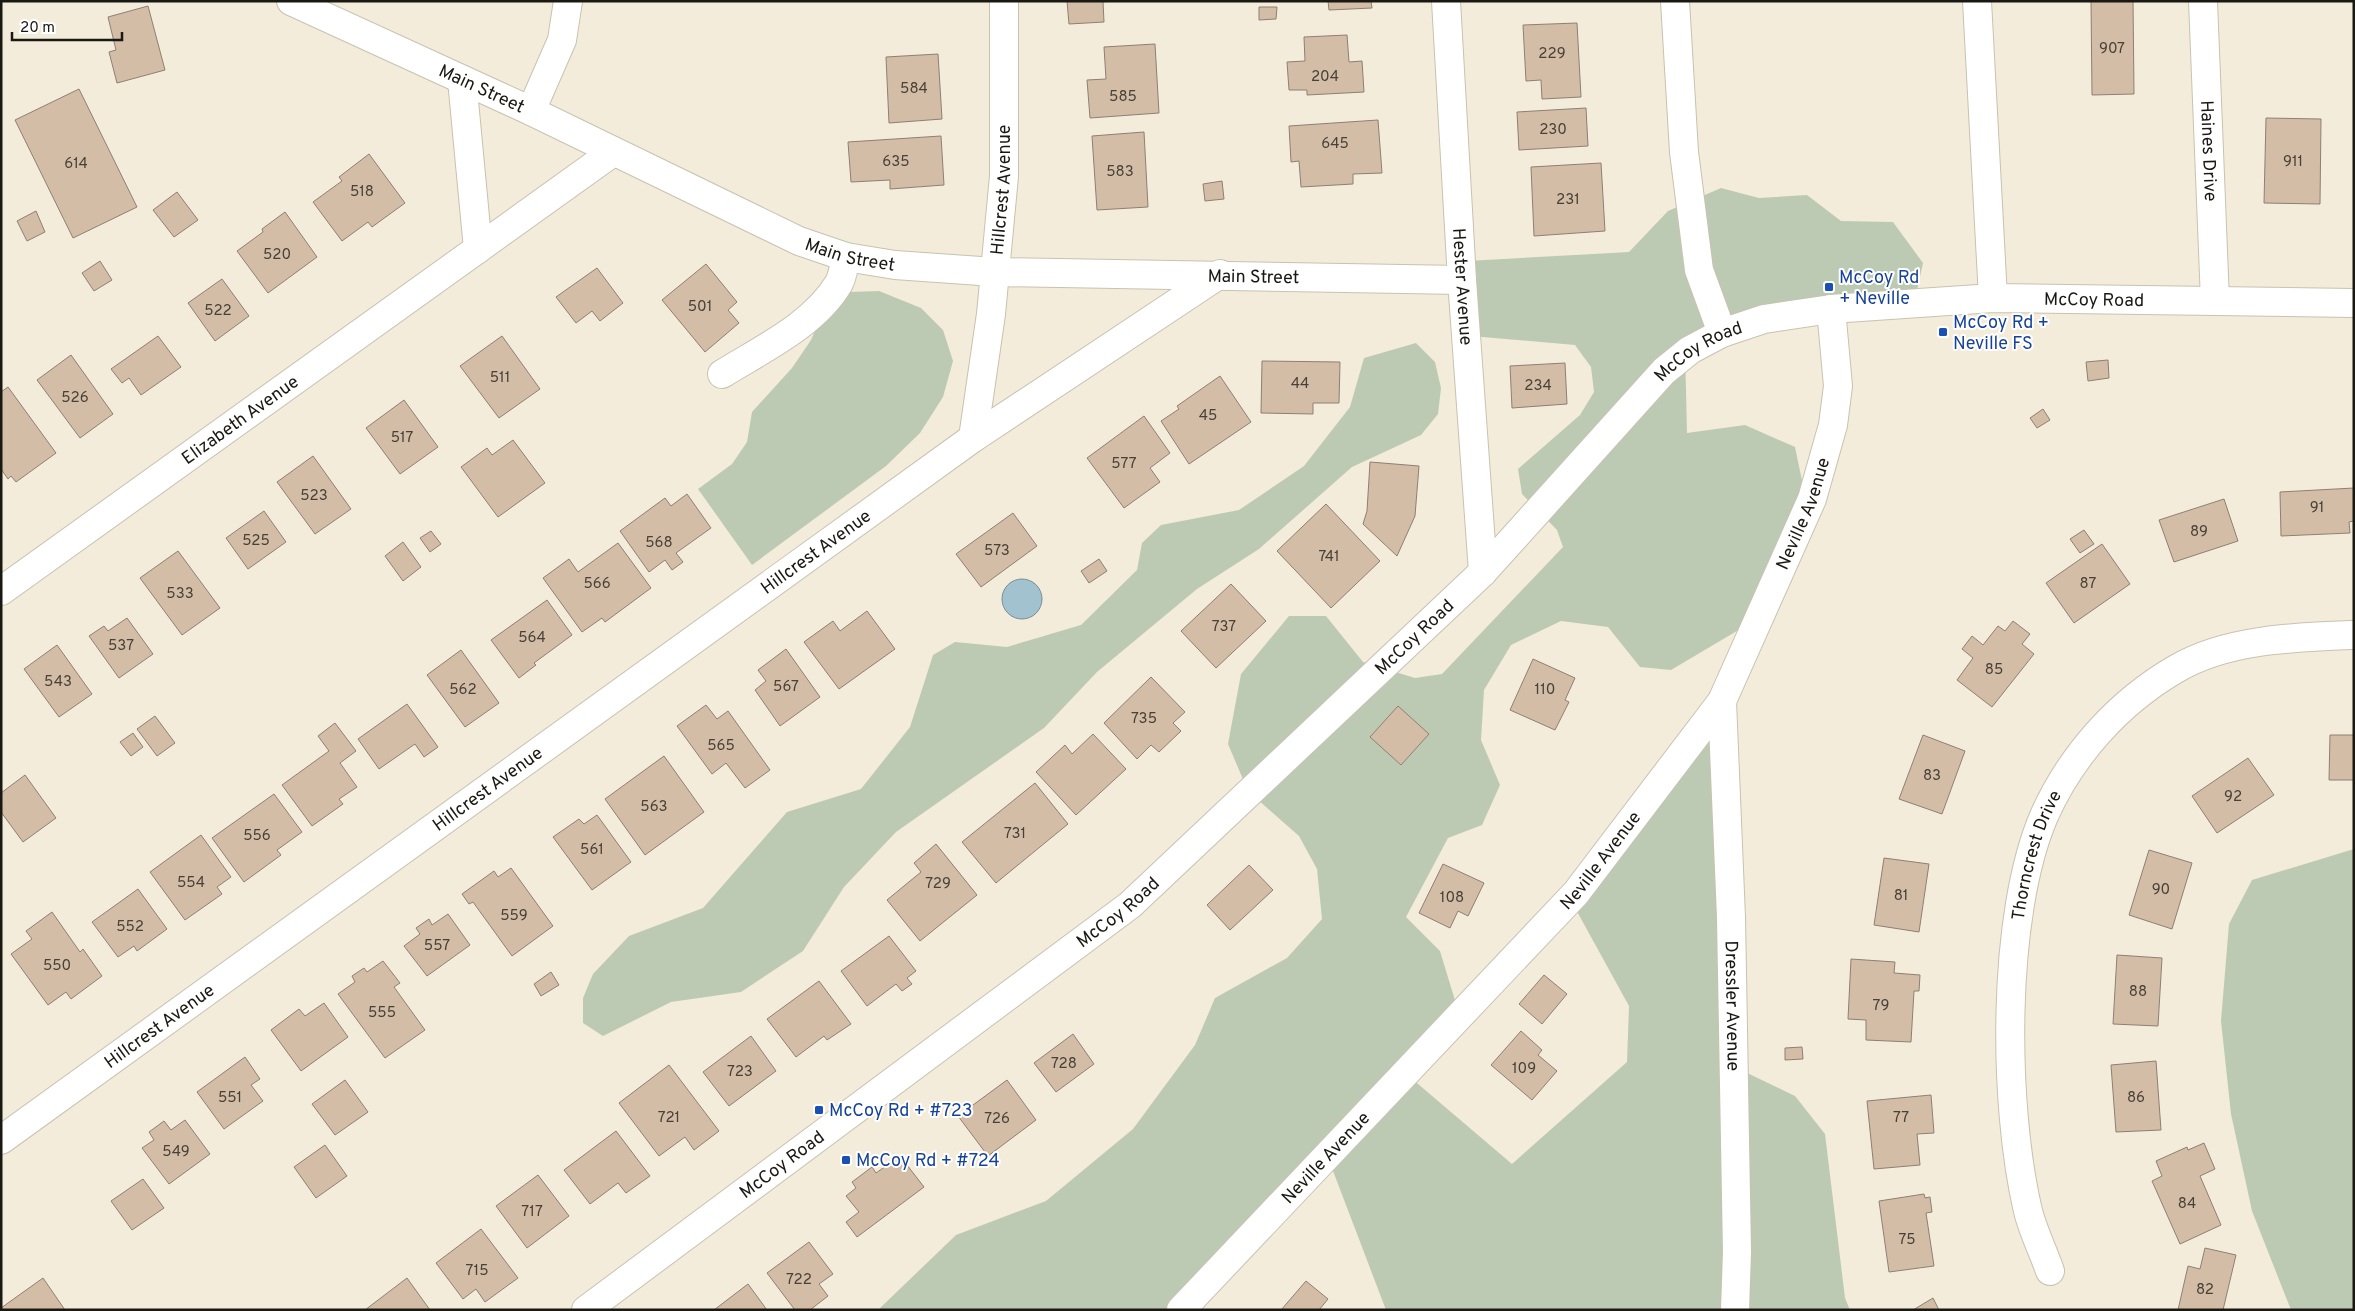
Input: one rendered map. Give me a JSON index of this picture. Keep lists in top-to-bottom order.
{
  "streets": {
    "street": [
      "Main Street",
      "Haines Drive",
      "Hillcrest Avenue",
      "Hester Avenue",
      "McCoy Road",
      "Elizabeth Avenue",
      "Neville Avenue",
      "Thorncrest Drive",
      "Dressler Avenue"
    ]
  },
  "crossings": [
    ["Main Street", "Hillcrest Avenue"],
    ["Main Street", "Hester Avenue"],
    ["Main Street", "Elizabeth Avenue"],
    ["Haines Drive", "McCoy Road"],
    ["Hester Avenue", "McCoy Road"],
    ["McCoy Road", "Neville Avenue"],
    ["Neville Avenue", "Dressler Avenue"]
  ],
  "places": {
    "transit": [
      "McCoy Rd + Neville",
      "McCoy Rd + Neville FS",
      "McCoy Rd + #723",
      "McCoy Rd + #724"
    ]
  },
  "house_numbers": [
    "907",
    "229",
    "204",
    "584",
    "585",
    "230",
    "645",
    "635",
    "911",
    "614",
    "583",
    "518",
    "231",
    "520",
    "501",
    "522",
    "511",
    "44",
    "234",
    "526",
    "45",
    "517",
    "577",
    "523",
    "91",
    "89",
    "525",
    "568",
    "573",
    "741",
    "566",
    "87",
    "533",
    "737",
    "564",
    "537",
    "85",
    "543",
    "567",
    "562",
    "110",
    "735",
    "565",
    "83",
    "92",
    "563",
    "731",
    "556",
    "561",
    "554",
    "729",
    "90",
    "81",
    "108",
    "559",
    "552",
    "557",
    "550",
    "88",
    "79",
    "555",
    "728",
    "109",
    "723",
    "551",
    "86",
    "721",
    "77",
    "726",
    "549",
    "84",
    "717",
    "75",
    "715",
    "722",
    "82"
  ],
  "scale_bar": "20 m"
}
